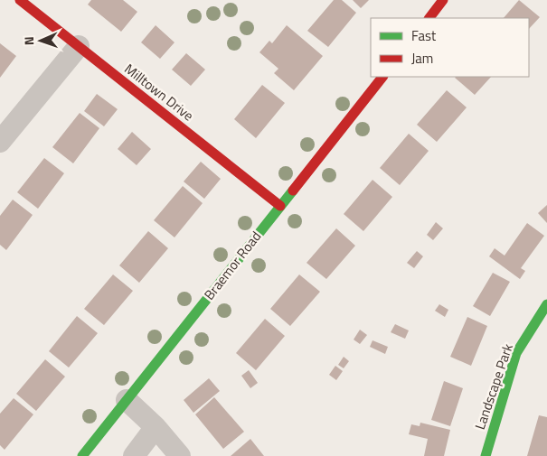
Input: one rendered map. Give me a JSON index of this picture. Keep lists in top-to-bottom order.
{
  "streets": {
    "main road": ["Milltown Drive", "Braemor Road", "Landscape Park"]
  },
  "crossings": [
    ["Milltown Drive", "Braemor Road"]
  ],
  "legend": ["Fast", "Jam"],
  "north": "left"
}
